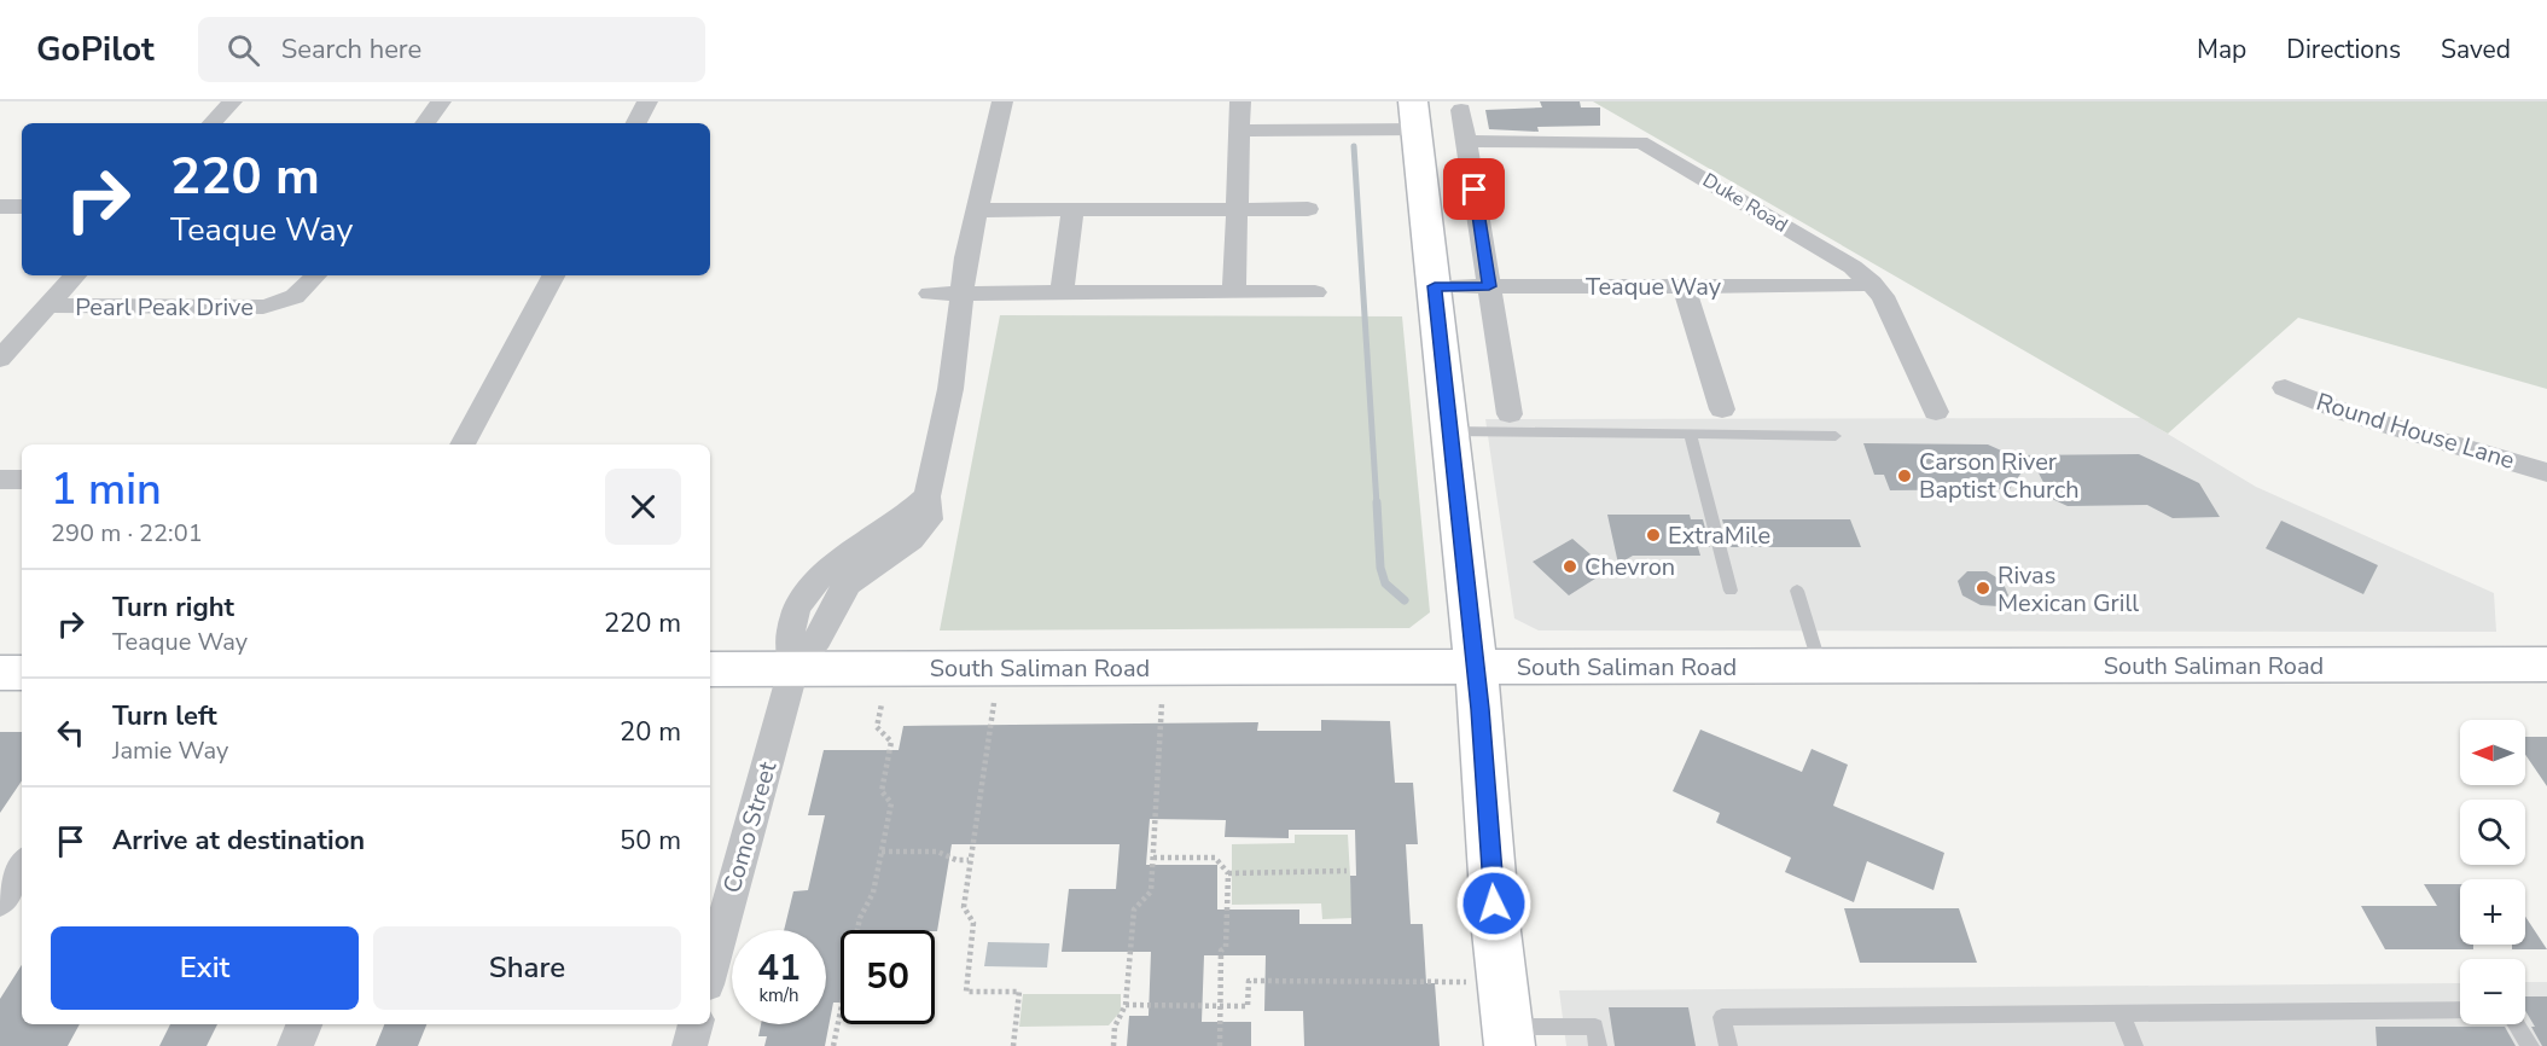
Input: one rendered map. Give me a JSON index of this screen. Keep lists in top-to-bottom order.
{
  "streets": {
    "main road": ["South Saliman Road"],
    "street": [
      "Duke Road",
      "Teaque Way",
      "Pearl Peak Drive",
      "Round House Lane",
      "Como Street"
    ]
  },
  "crossings": [
    ["Duke Road", "Teaque Way"],
    ["South Saliman Road", "Como Street"]
  ],
  "places": [
    "Carson River Baptist Church",
    "ExtraMile",
    "Chevron",
    "Rivas Mexican Grill"
  ],
  "north": "left",
  "page": {
    "header": "GoPilot",
    "search": "Search here",
    "nav": ["Map", "Directions", "Saved"],
    "turn": ["220 m", "Teaque Way"],
    "heading": ["1 min", "290 m · 22:01"],
    "list": [
      {
        "name": "Turn right",
        "note": "Teaque Way",
        "value": "220 m"
      },
      {
        "name": "Turn left",
        "note": "Jamie Way",
        "value": "20 m"
      },
      {
        "name": "Arrive at destination",
        "value": "50 m"
      }
    ],
    "map_buttons": ["+", "−"],
    "buttons": ["Exit", "Share"],
    "speed": "41 km/h",
    "limit": "50"
  }
}
